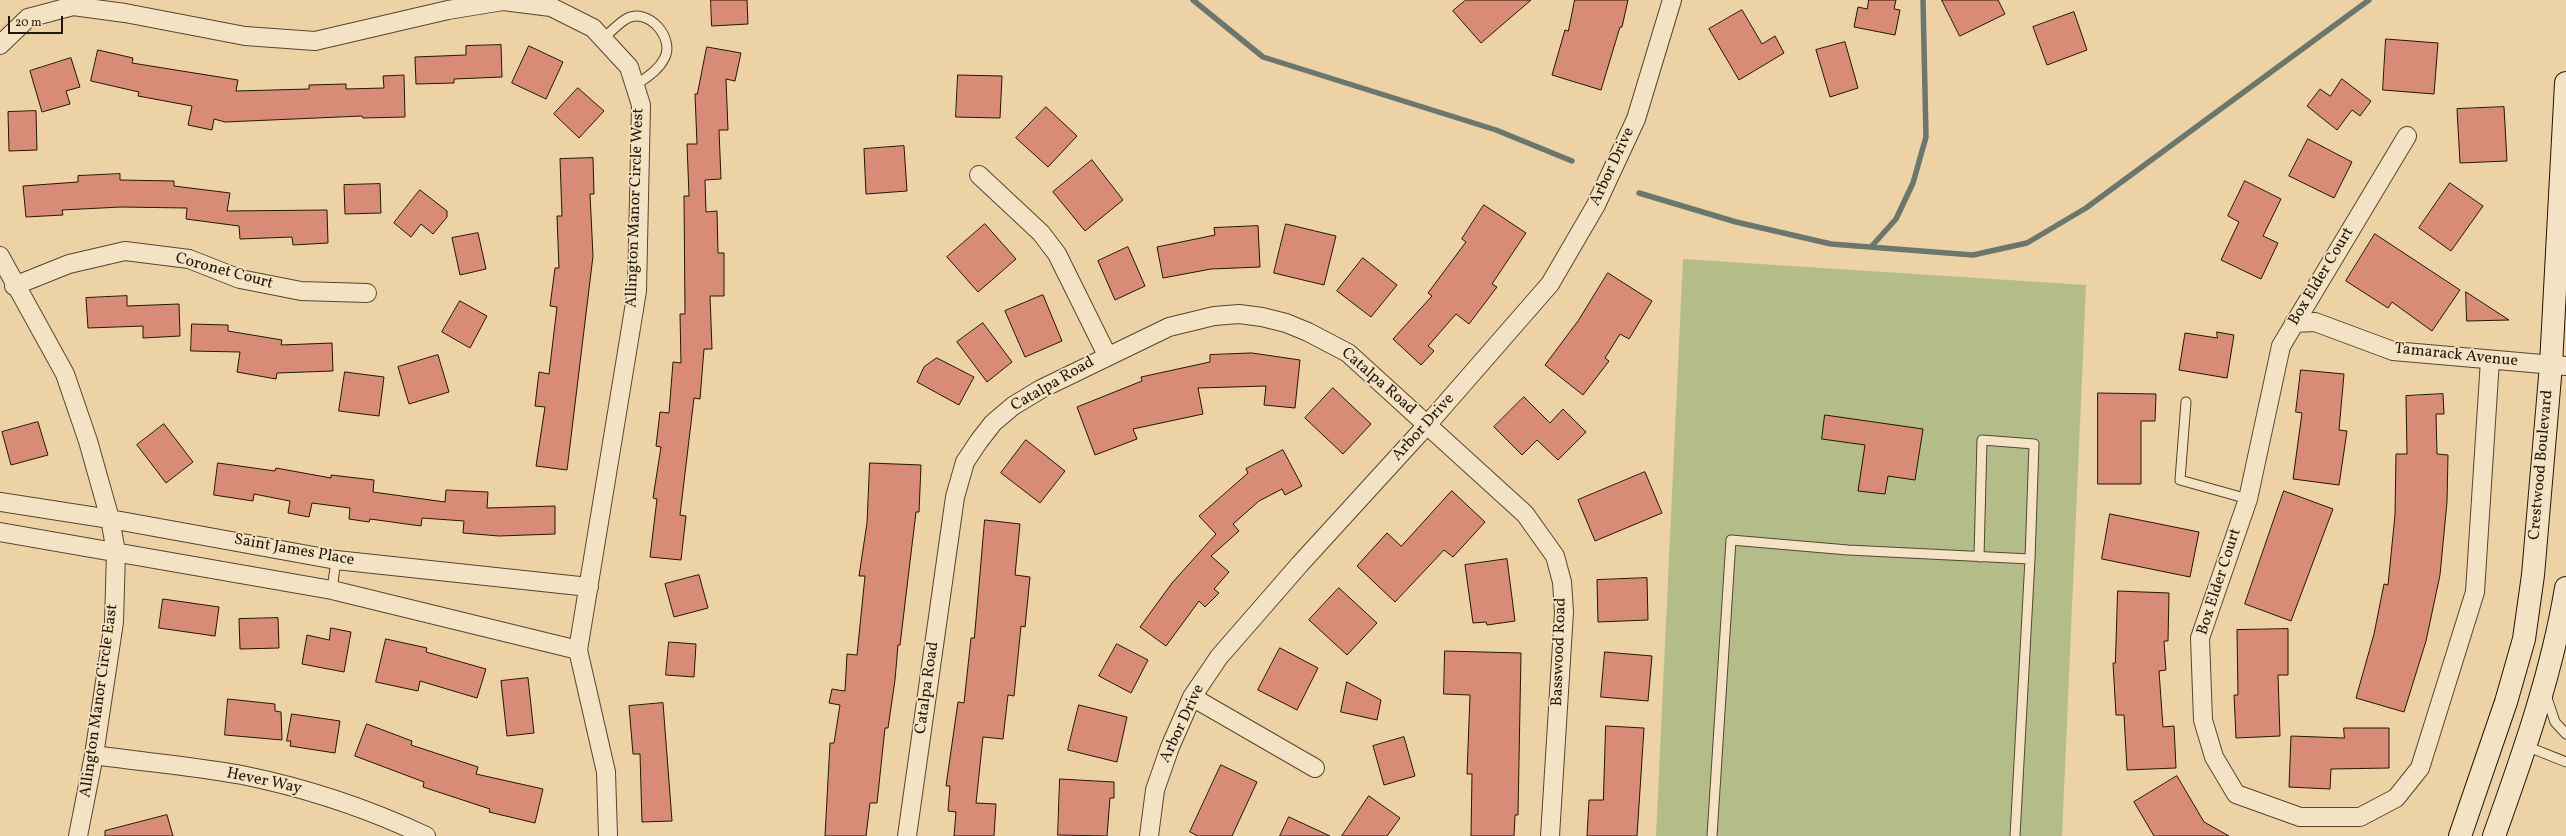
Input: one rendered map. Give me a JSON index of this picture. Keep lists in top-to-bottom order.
{
  "streets": {
    "main road": ["Crestwood Boulevard"],
    "street": [
      "Arbor Drive",
      "Allington Manor Circle West",
      "Coronet Court",
      "Box Elder Court",
      "Tamarack Avenue",
      "Catalpa Road",
      "Saint James Place",
      "Basswood Road",
      "Allington Manor Circle East",
      "Hever Way"
    ]
  },
  "crossings": [
    ["Arbor Drive", "Catalpa Road"],
    ["Arbor Drive", "Basswood Road"],
    ["Allington Manor Circle West", "Saint James Place"],
    ["Box Elder Court", "Tamarack Avenue"],
    ["Tamarack Avenue", "Crestwood Boulevard"],
    ["Catalpa Road", "Basswood Road"],
    ["Saint James Place", "Allington Manor Circle East"],
    ["Allington Manor Circle East", "Hever Way"]
  ],
  "scale_bar": "20 m"
}
